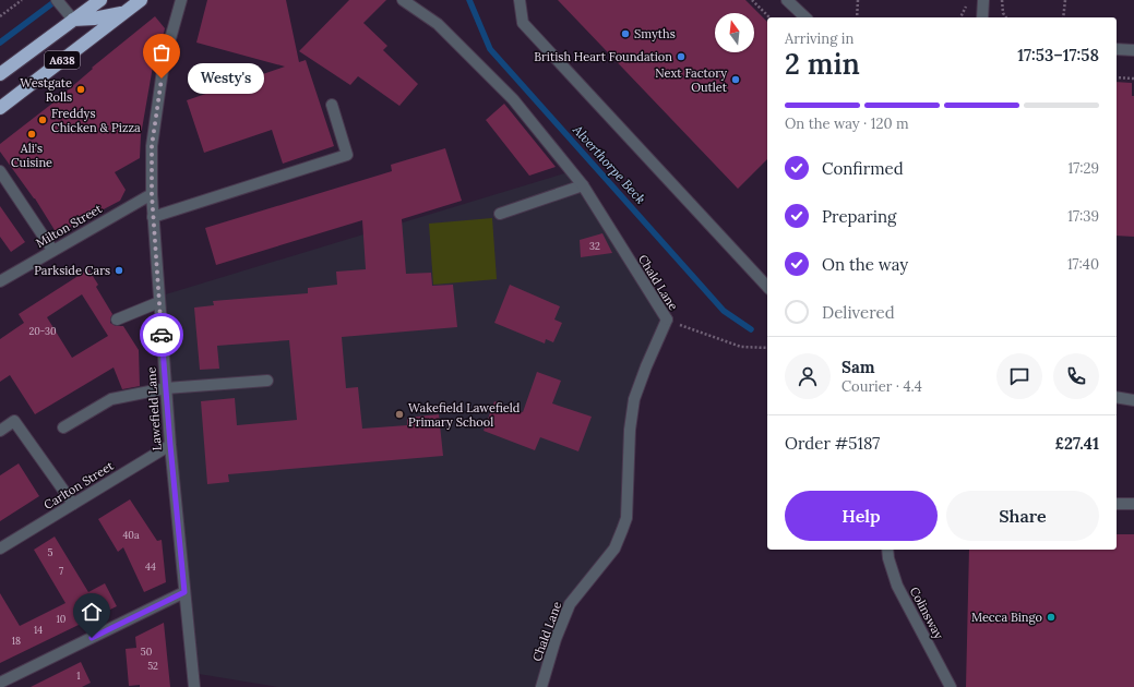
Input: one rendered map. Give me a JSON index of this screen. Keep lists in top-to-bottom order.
{
  "streets": {
    "highway": ["A638"],
    "street": [
      "Milton Street",
      "Chald Lane",
      "Lawefield Lane",
      "Carlton Street",
      "Colinsway"
    ]
  },
  "crossings": [
    ["Milton Street", "Lawefield Lane"],
    ["Lawefield Lane", "Carlton Street"]
  ],
  "water": ["Alverthorpe Beck"],
  "places": [
    "Smyths",
    "British Heart Foundation",
    "Westy's",
    "Next Factory Outlet",
    "Westgate Rolls",
    "Freddys Chicken & Pizza",
    "Ali's Cuisine",
    "Parkside Cars",
    "Wakefield Lawefield Primary School",
    "Mecca Bingo"
  ],
  "house_numbers": [
    "32",
    "20-30",
    "40a",
    "5",
    "44",
    "7",
    "10",
    "14",
    "18",
    "50",
    "52",
    "1"
  ],
  "north": "top",
  "page": {
    "heading": ["2 min", "Arriving in", "17:53–17:58"],
    "panel": [
      "Sam",
      "Courier · 4.4",
      "Order #5187",
      "£27.41"
    ],
    "bubble": "Westy's",
    "bar": "On the way · 120 m",
    "list": [
      ["Confirmed", "17:29"],
      ["Preparing", "17:39"],
      ["On the way", "17:40"],
      "Delivered"
    ],
    "buttons": ["Help", "Share"]
  }
}
